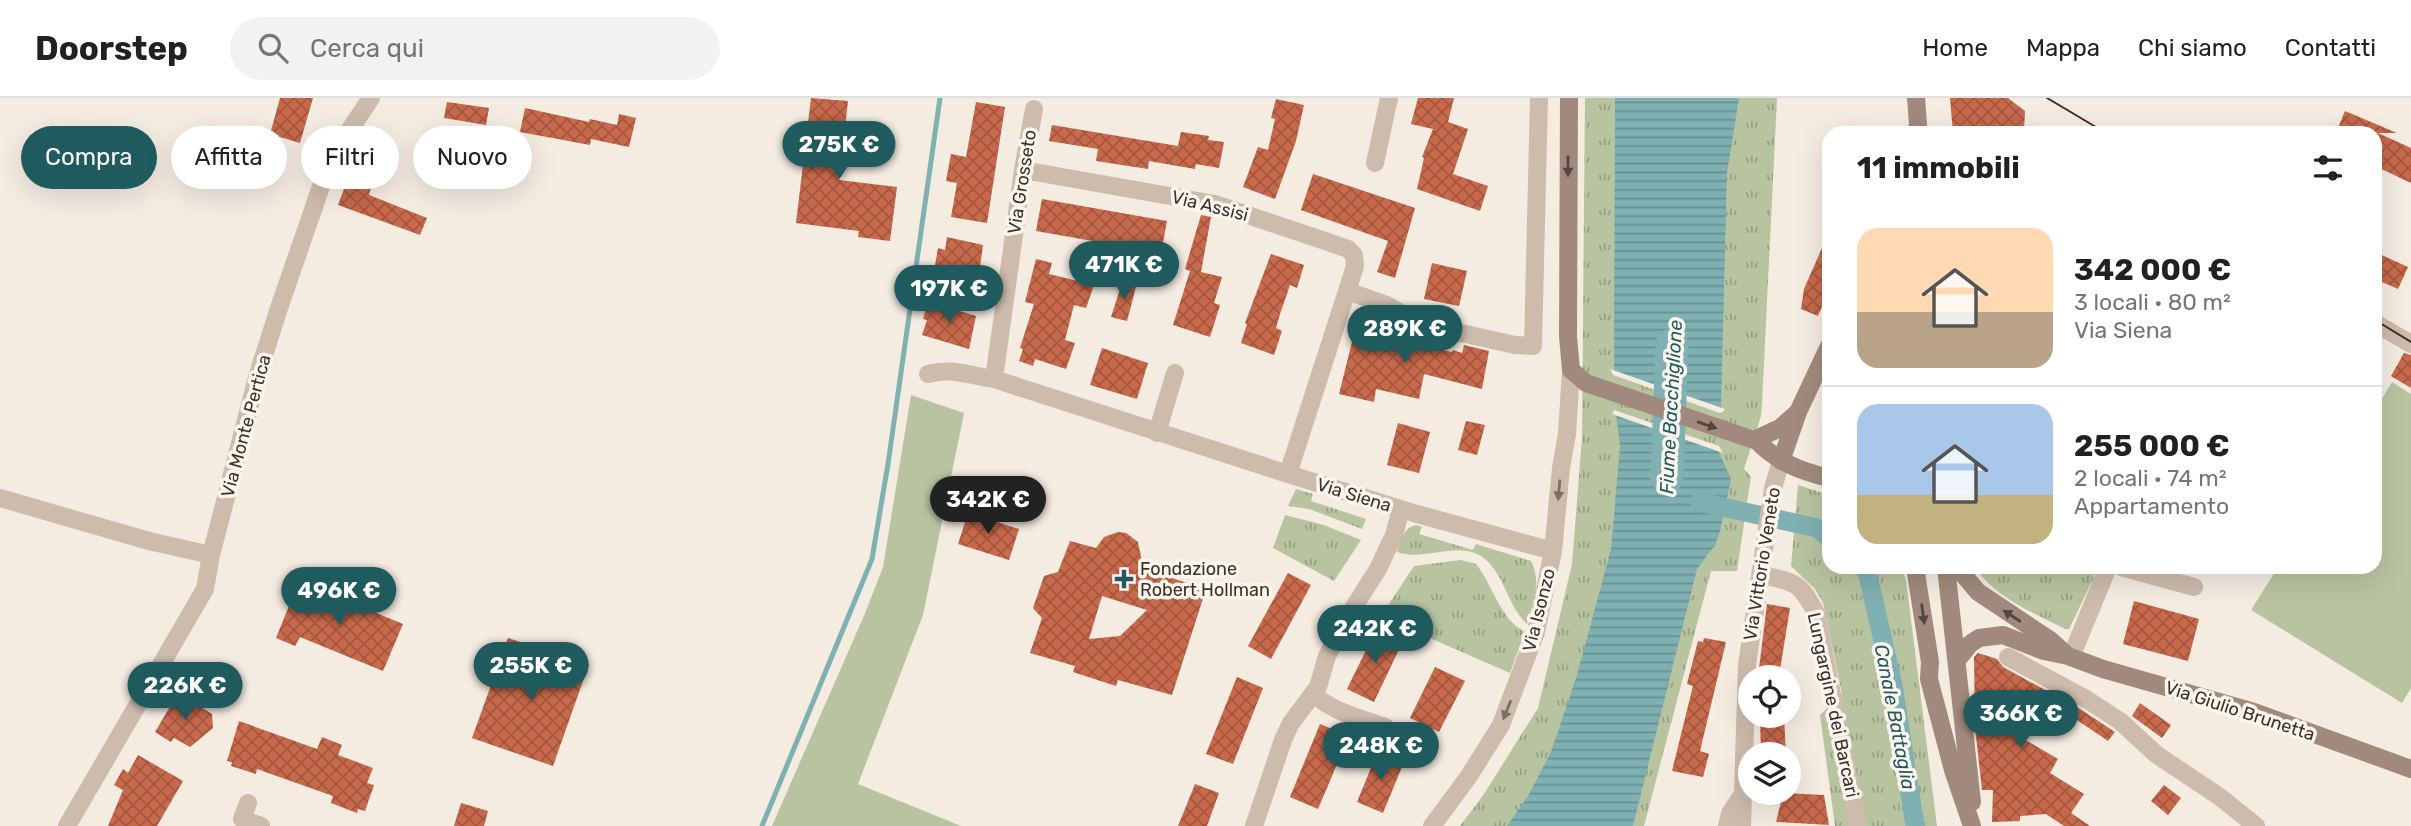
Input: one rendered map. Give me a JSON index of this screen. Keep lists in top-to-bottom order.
{
  "streets": {
    "main road": ["Via Vittorio Veneto", "Via Isonzo", "Via Giulio Brunetta"],
    "street": [
      "Via Grosseto",
      "Via Assisi",
      "Via Monte Pertica",
      "Via Siena",
      "Lungargine dei Barcari"
    ]
  },
  "crossings": [
    ["Via Grosseto", "Via Assisi"],
    ["Via Grosseto", "Via Siena"],
    ["Via Assisi", "Via Siena"],
    ["Via Siena", "Via Isonzo"],
    ["Via Vittorio Veneto", "Lungargine dei Barcari"]
  ],
  "one_way": ["Via Isonzo"],
  "water": ["Fiume Bacchiglione", "Canale Battaglia"],
  "places": {
    "health": ["Fondazione Robert Hollman"]
  },
  "page": {
    "header": "Doorstep",
    "search": "Cerca qui",
    "nav": [
      "Home",
      "Mappa",
      "Chi siamo",
      "Contatti"
    ],
    "price": [
      "275K €",
      "471K €",
      "197K €",
      "289K €",
      "342K €",
      "496K €",
      "242K €",
      "255K €",
      "226K €",
      "366K €",
      "248K €"
    ],
    "chip": [
      "Compra",
      "Affitta",
      "Filtri",
      "Nuovo"
    ],
    "heading": "11 immobili",
    "list": [
      {
        "name": "342 000 €",
        "note": "3 locali · 80 m² · Via Siena"
      },
      {
        "name": "255 000 €",
        "note": "2 locali · 74 m² · Appartamento"
      }
    ]
  }
}
